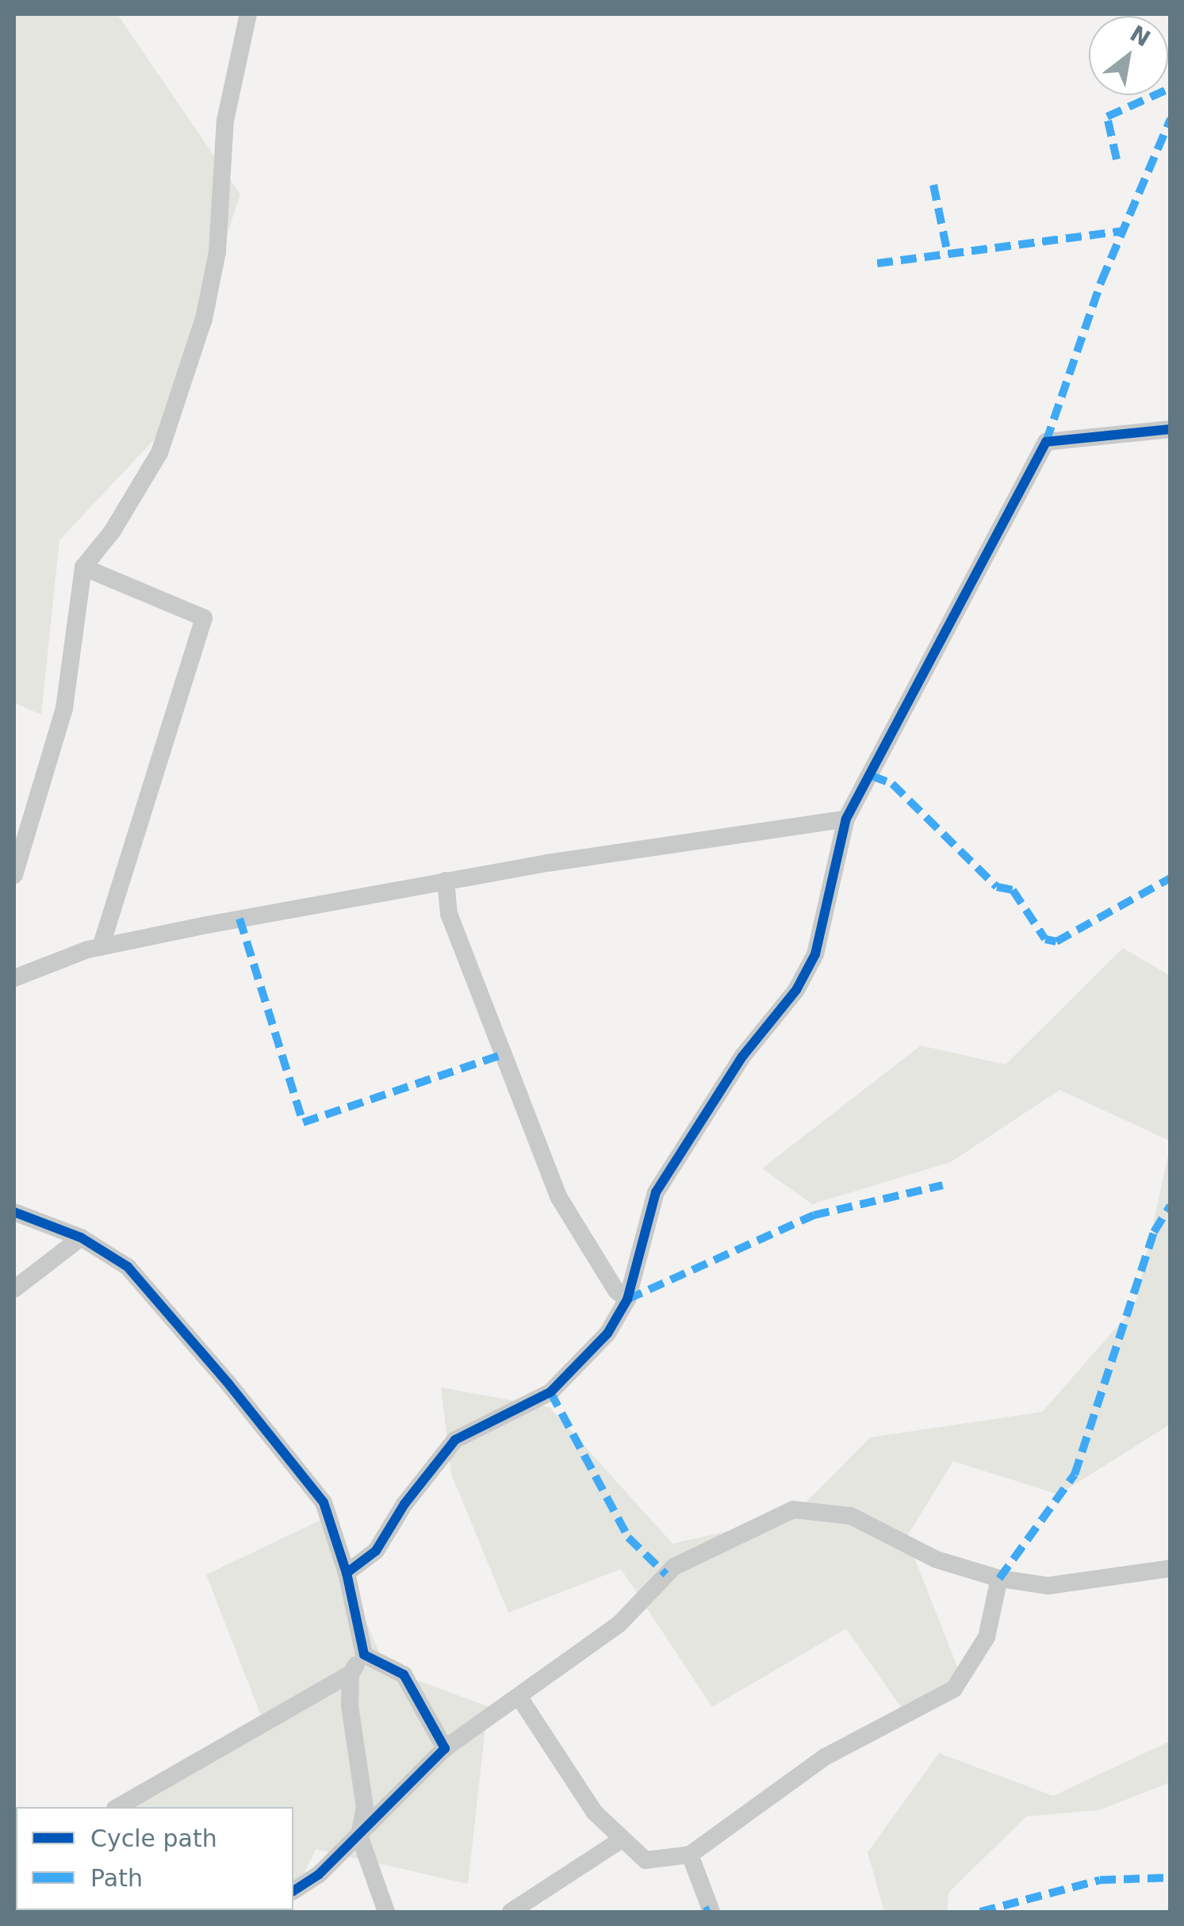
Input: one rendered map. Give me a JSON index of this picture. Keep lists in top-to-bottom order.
{
  "legend": ["Cycle path", "Path"],
  "north": "top right"
}
